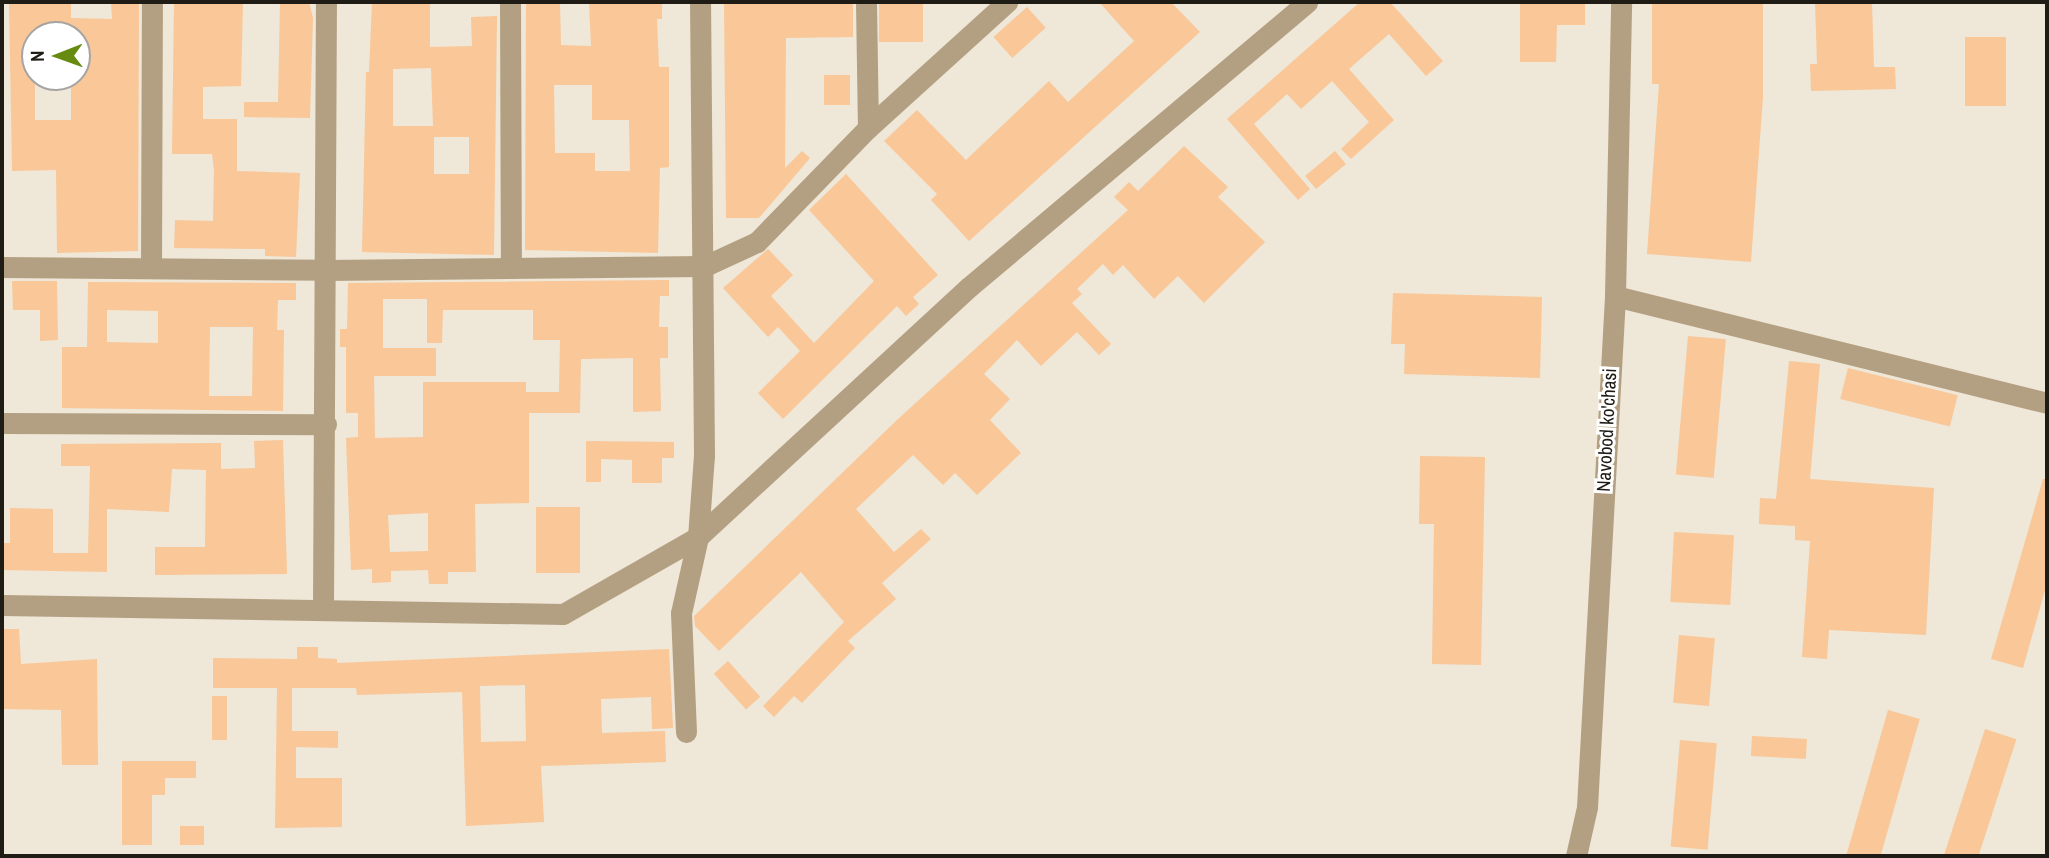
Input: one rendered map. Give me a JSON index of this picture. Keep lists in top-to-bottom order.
{
  "streets": {
    "street": ["Navobod ko'chasi"]
  },
  "north": "left"
}
